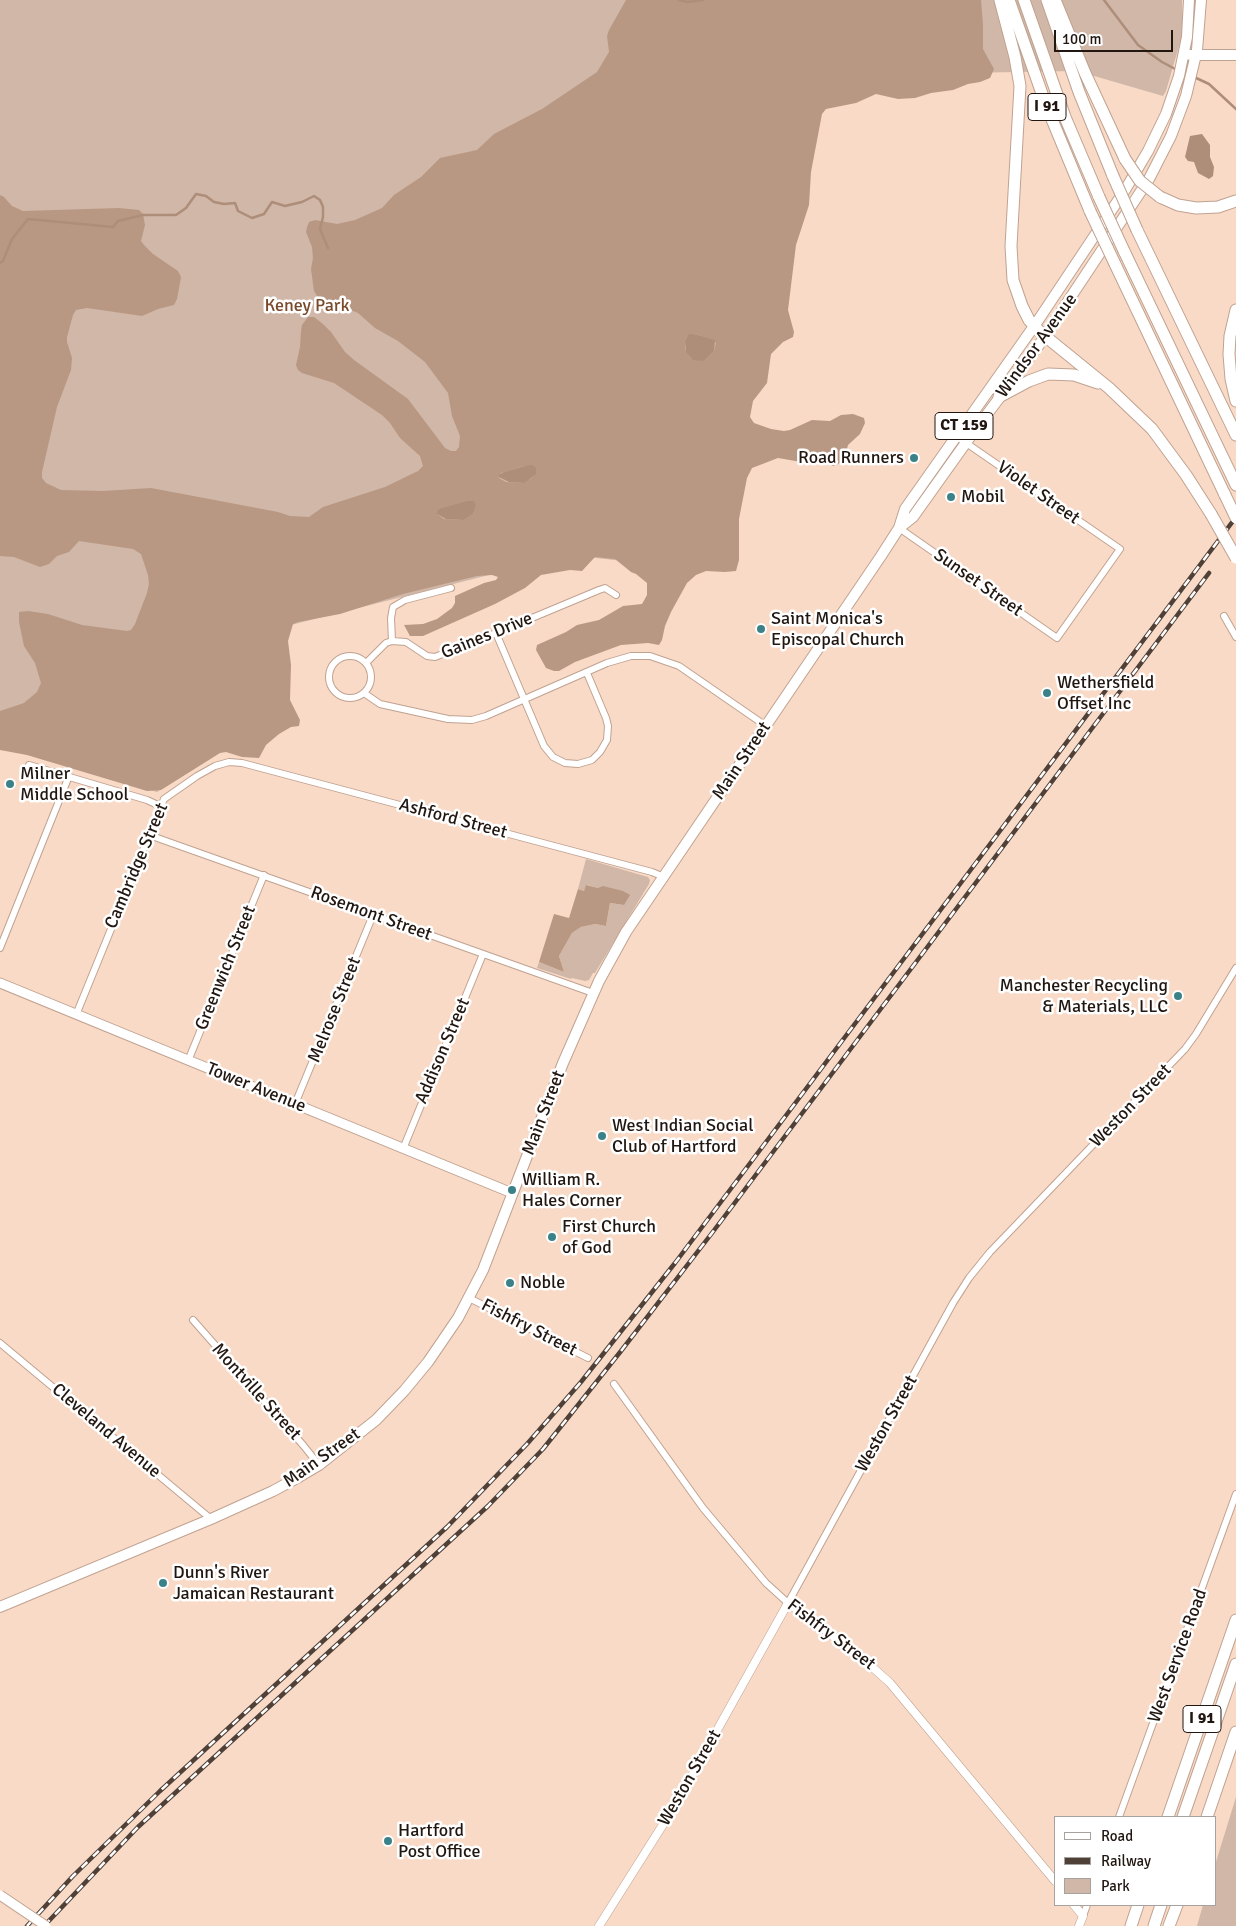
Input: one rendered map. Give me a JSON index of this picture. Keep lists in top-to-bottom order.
{
  "streets": {
    "highway": ["I 91"],
    "main road": [
      "Windsor Avenue",
      "CT 159",
      "Main Street",
      "Tower Avenue"
    ],
    "street": [
      "Violet Street",
      "Sunset Street",
      "Gaines Drive",
      "Ashford Street",
      "Cambridge Street",
      "Rosemont Street",
      "Greenwich Street",
      "Melrose Street",
      "Addison Street",
      "Weston Street",
      "Fishfry Street",
      "Montville Street",
      "Cleveland Avenue",
      "West Service Road"
    ]
  },
  "crossings": [
    ["Windsor Avenue", "Violet Street"],
    ["Windsor Avenue", "Sunset Street"],
    ["Windsor Avenue", "Main Street"],
    ["Violet Street", "Sunset Street"],
    ["Sunset Street", "Main Street"],
    ["Main Street", "Ashford Street"],
    ["Main Street", "Rosemont Street"],
    ["Main Street", "Tower Avenue"],
    ["Main Street", "Fishfry Street"],
    ["Main Street", "Montville Street"],
    ["Main Street", "Cleveland Avenue"],
    ["Ashford Street", "Cambridge Street"],
    ["Cambridge Street", "Rosemont Street"],
    ["Cambridge Street", "Tower Avenue"],
    ["Rosemont Street", "Greenwich Street"],
    ["Rosemont Street", "Melrose Street"],
    ["Rosemont Street", "Addison Street"],
    ["Greenwich Street", "Tower Avenue"],
    ["Melrose Street", "Tower Avenue"],
    ["Addison Street", "Tower Avenue"],
    ["Weston Street", "Fishfry Street"]
  ],
  "parks": ["Keney Park"],
  "places": [
    "Road Runners",
    "Mobil",
    "Saint Monica's Episcopal Church",
    "Wethersfield Offset Inc",
    "Milner Middle School",
    "Manchester Recycling & Materials, LLC",
    "West Indian Social Club of Hartford",
    "William R. Hales Corner",
    "First Church of God",
    "Noble",
    "Dunn's River Jamaican Restaurant",
    "Hartford Post Office"
  ],
  "legend": ["Road", "Railway", "Park"],
  "scale_bar": "100 m"
}
